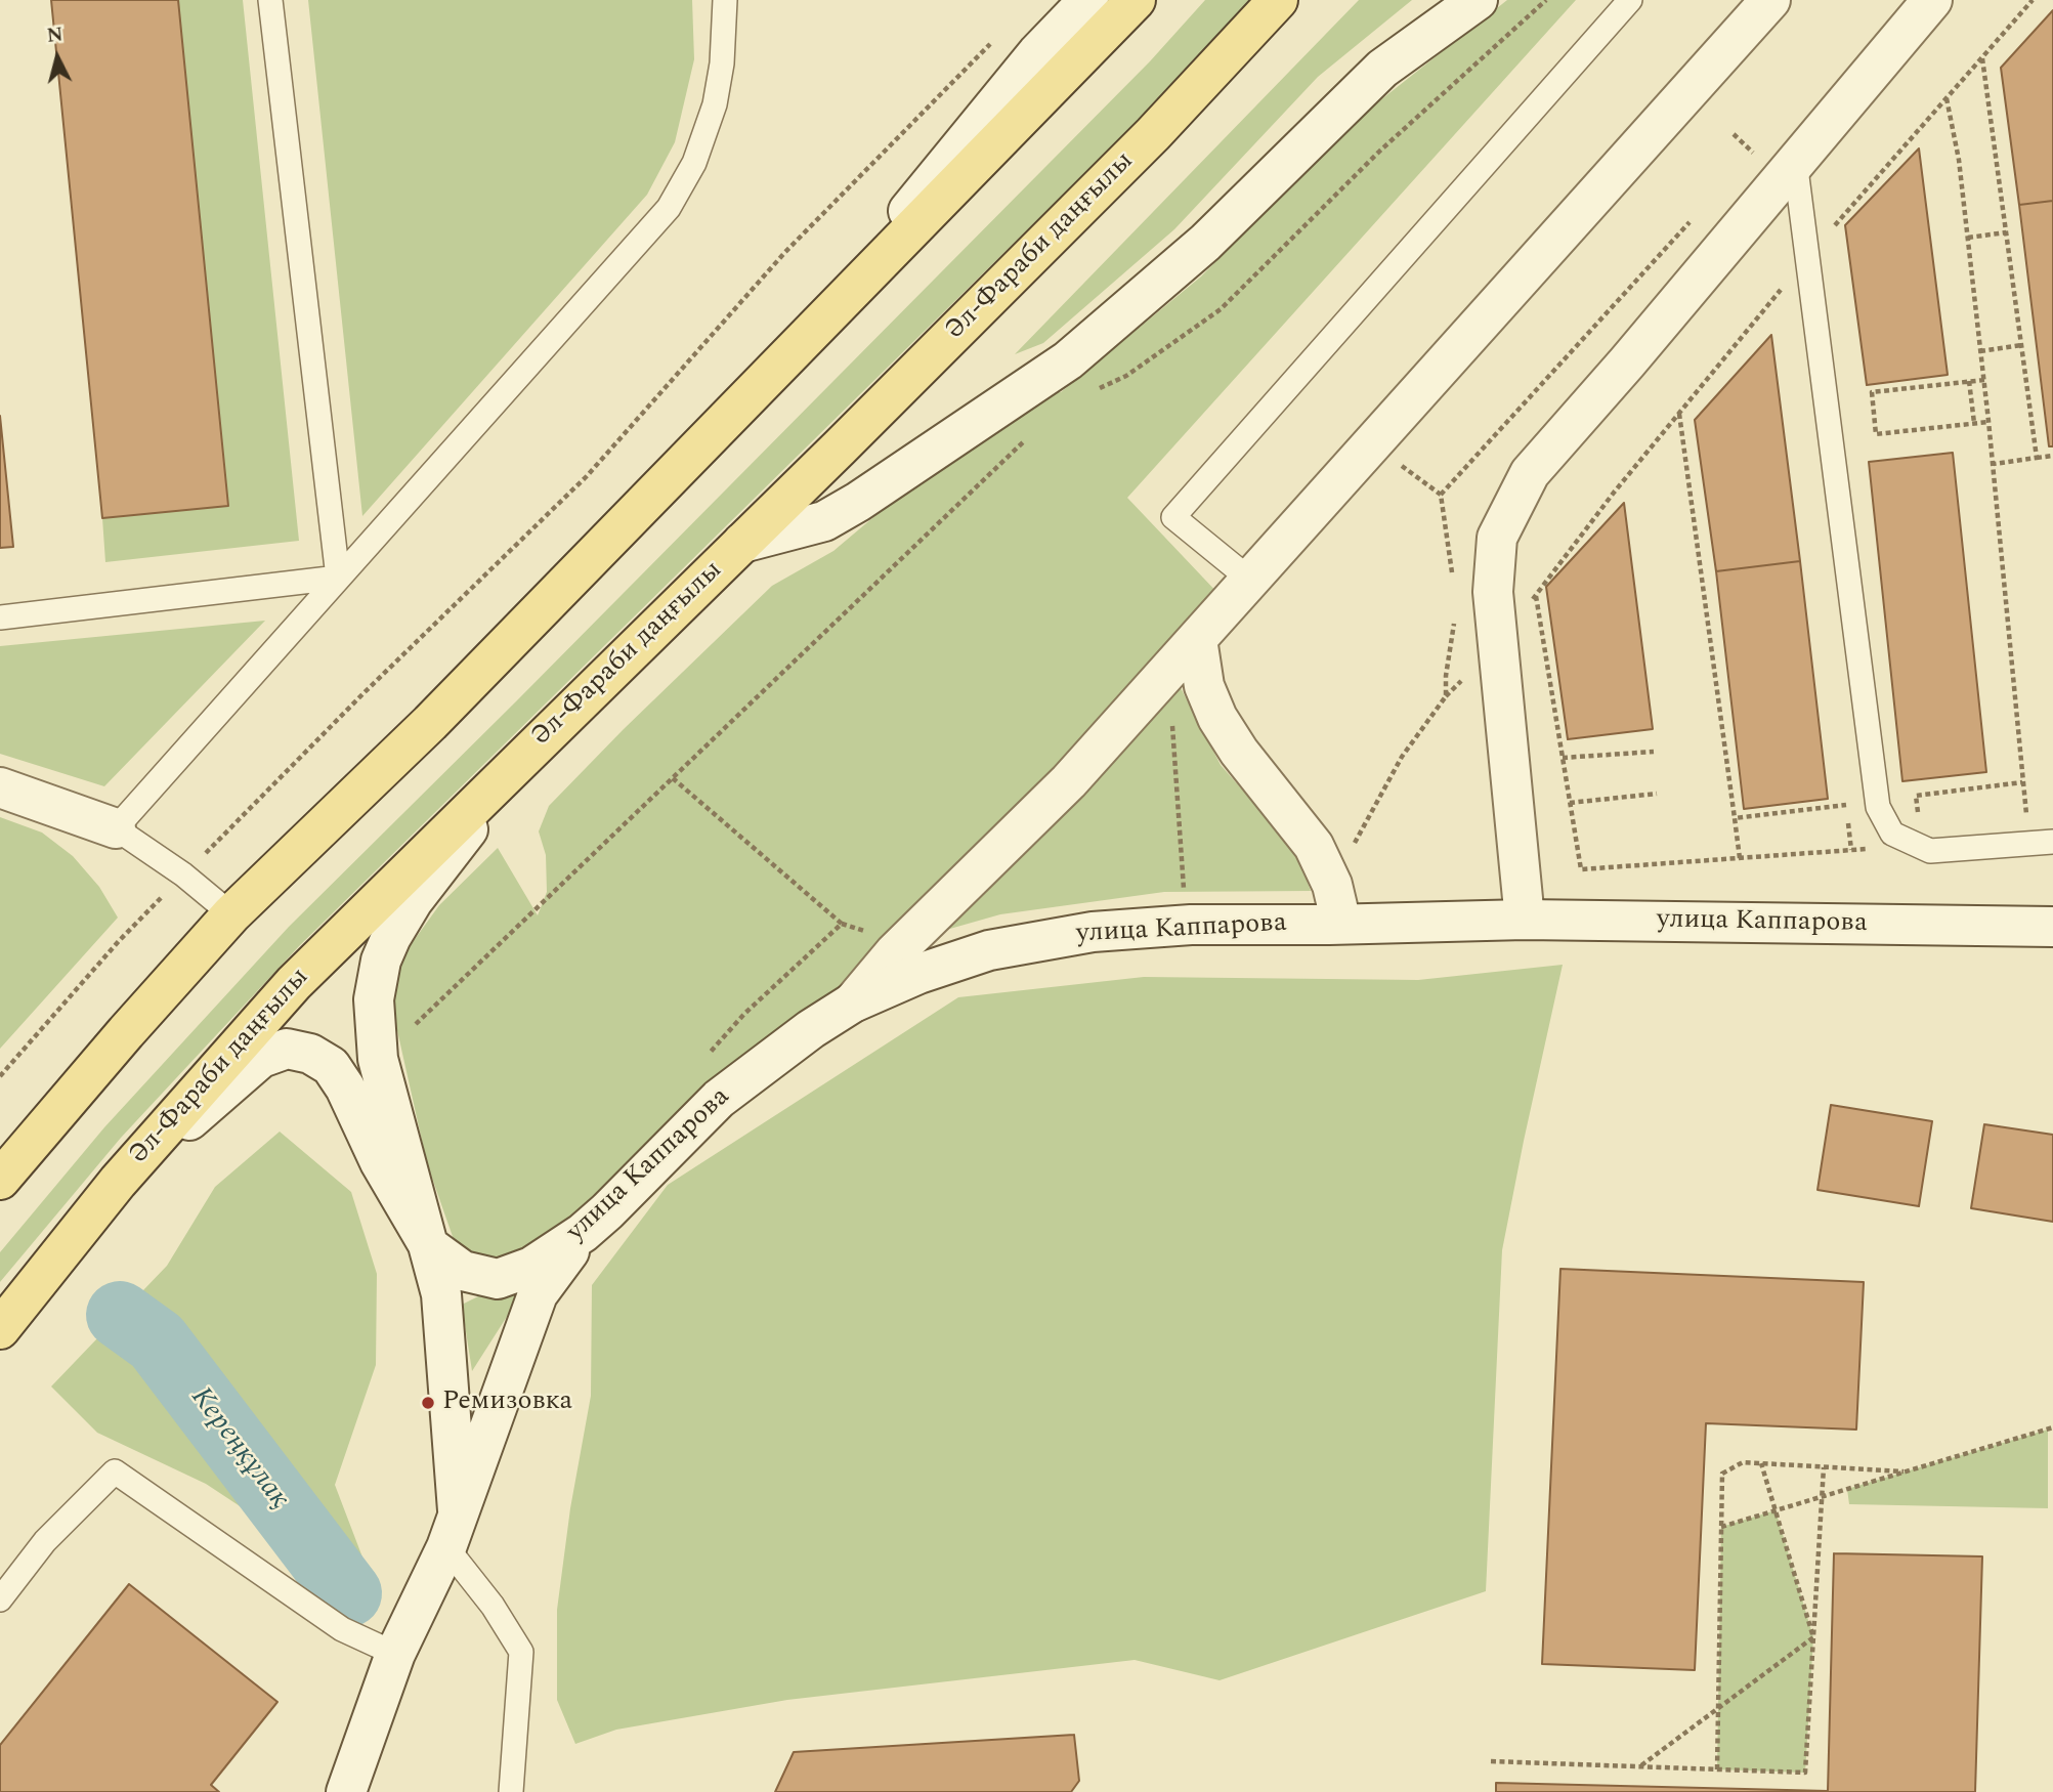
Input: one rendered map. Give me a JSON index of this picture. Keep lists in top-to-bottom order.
{
  "streets": {
    "main road": ["Әл-Фараби даңғылы"],
    "street": ["улица Каппарова"]
  },
  "water": ["Кереңқұлақ"],
  "places": ["Ремизовка"],
  "north": "top"
}
